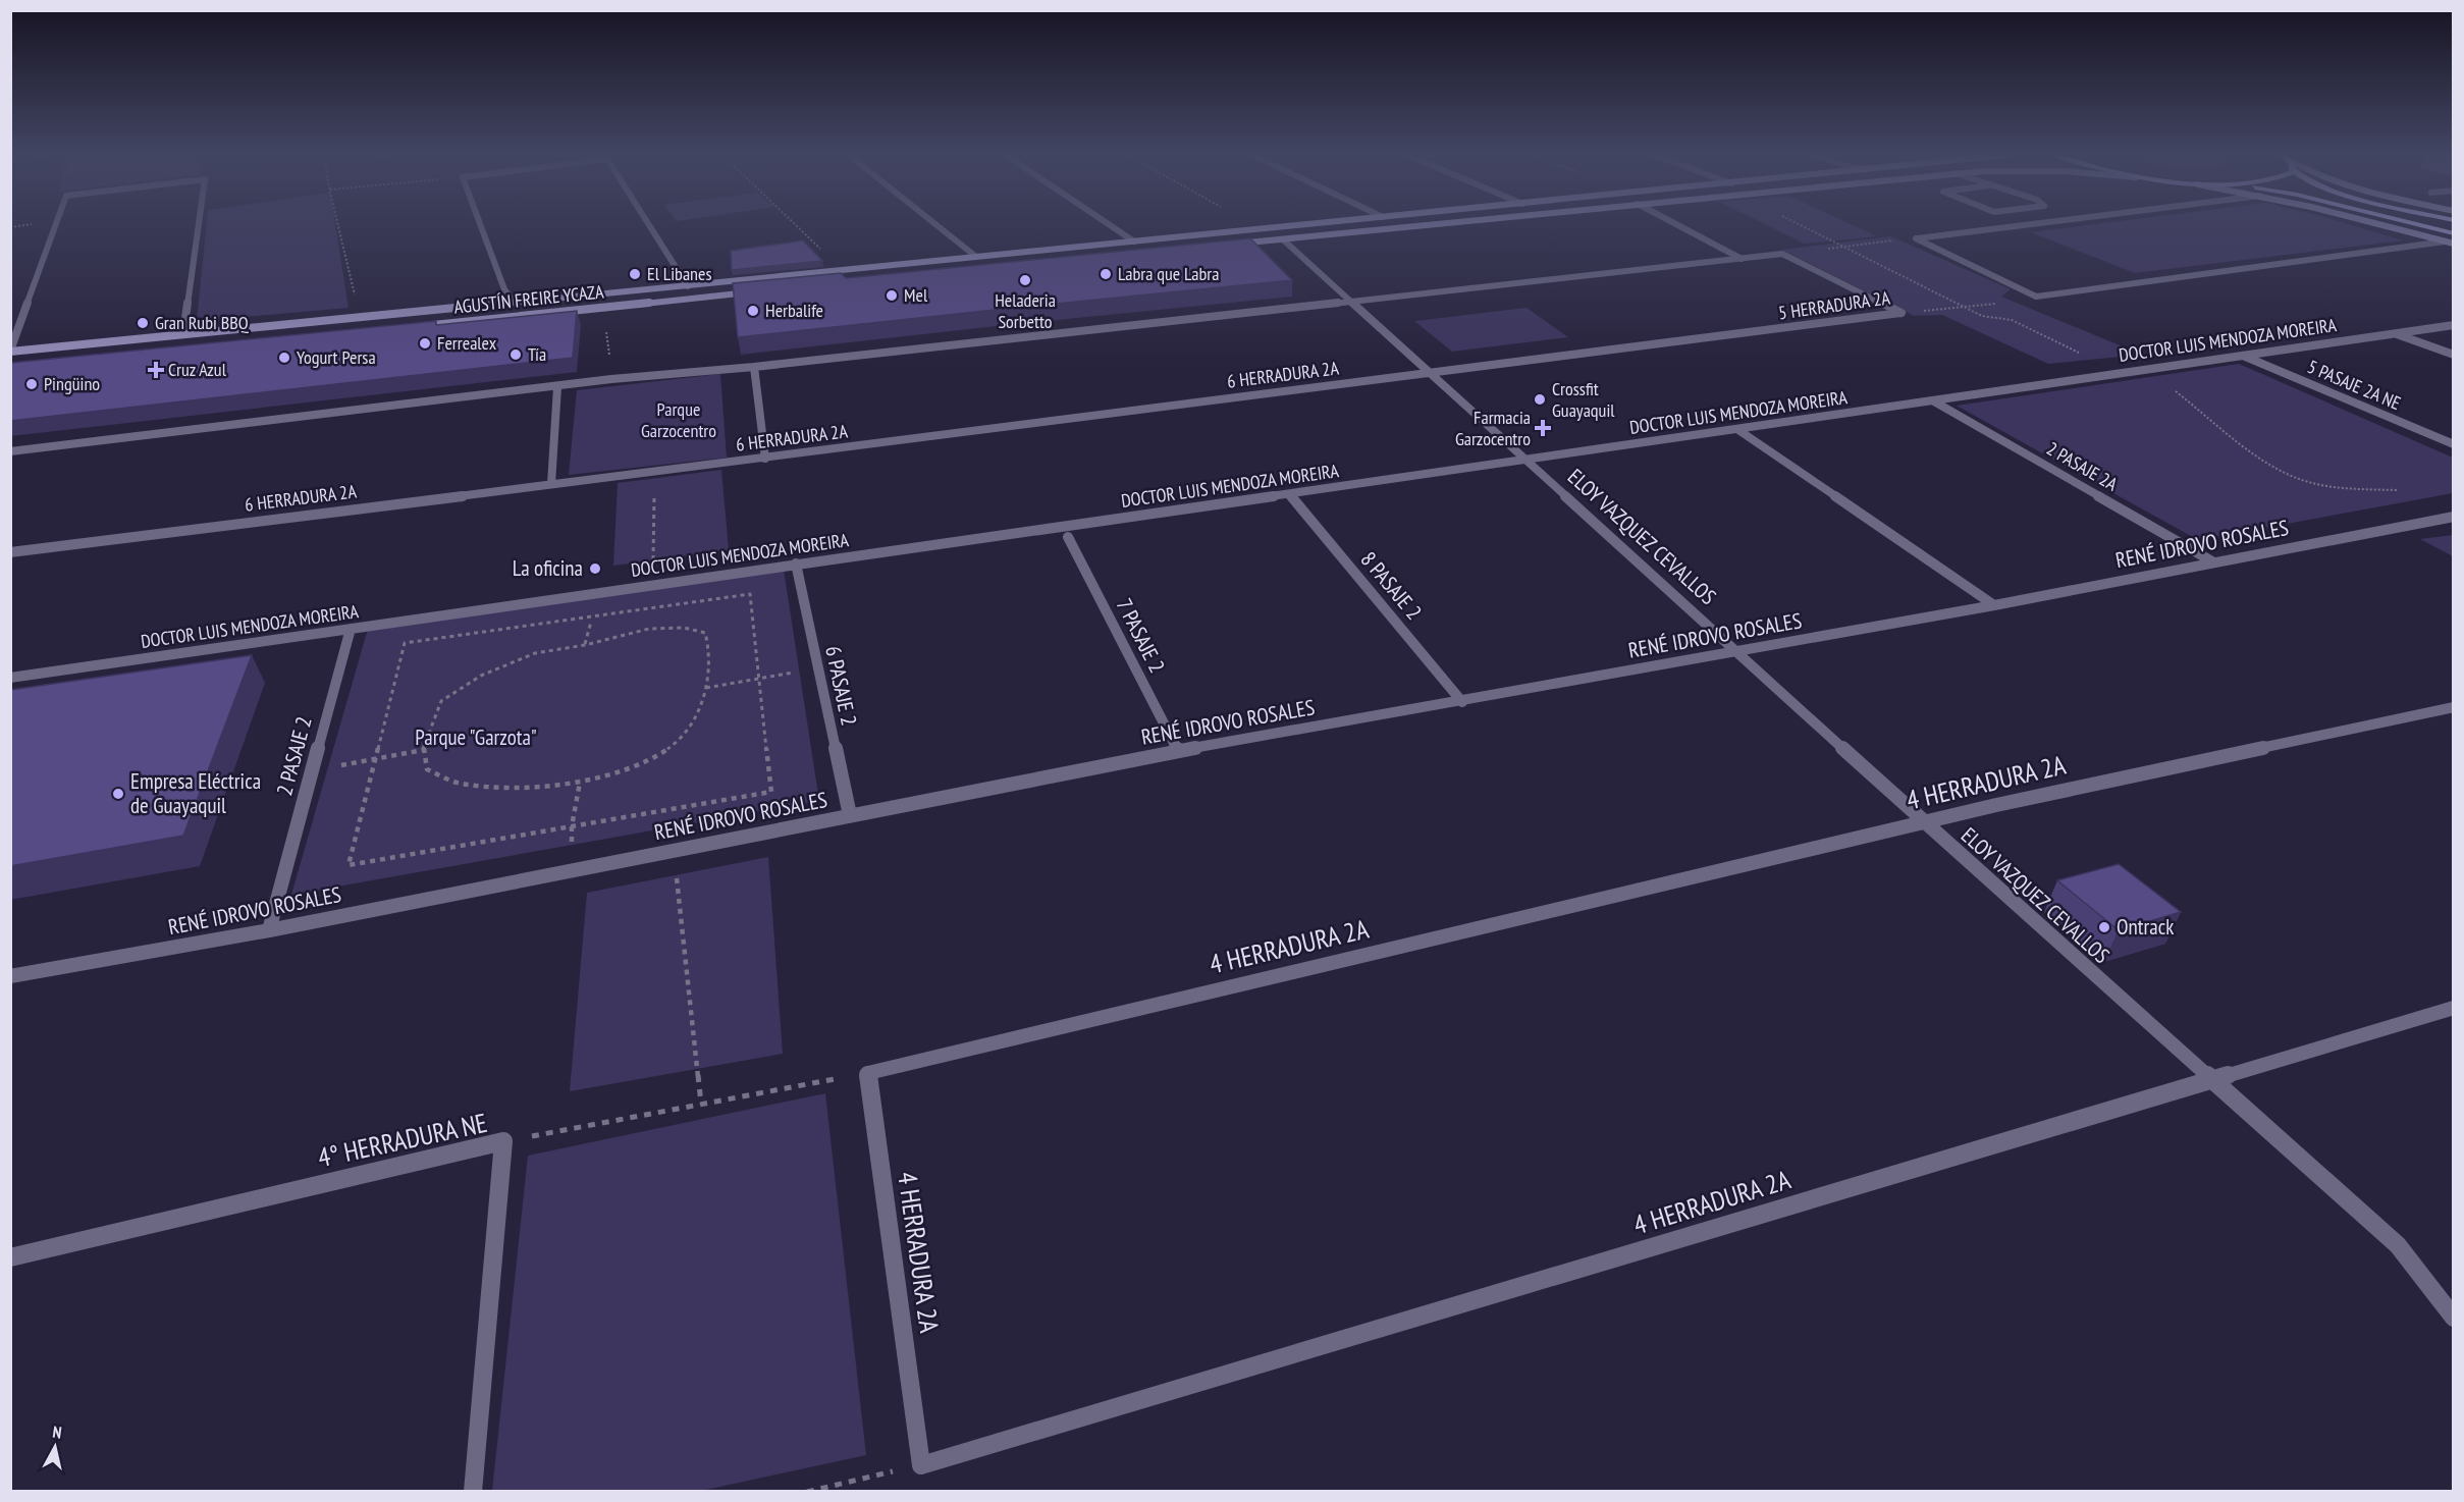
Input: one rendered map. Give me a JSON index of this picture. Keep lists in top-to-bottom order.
{
  "streets": {
    "main road": ["AGUSTÍN FREIRE YCAZA"],
    "street": [
      "5 HERRADURA 2A",
      "DOCTOR LUIS MENDOZA MOREIRA",
      "6 HERRADURA 2A",
      "5 PASAJE 2A NE",
      "2 PASAJE 2A",
      "ELOY VAZQUEZ CEVALLOS",
      "RENÉ IDROVO ROSALES",
      "8 PASAJE 2",
      "7 PASAJE 2",
      "6 PASAJE 2",
      "2 PASAJE 2",
      "4 HERRADURA 2A",
      "4° HERRADURA NE"
    ]
  },
  "crossings": [
    ["5 HERRADURA 2A", "6 HERRADURA 2A"],
    ["5 HERRADURA 2A", "ELOY VAZQUEZ CEVALLOS"],
    ["DOCTOR LUIS MENDOZA MOREIRA", "5 PASAJE 2A NE"],
    ["DOCTOR LUIS MENDOZA MOREIRA", "2 PASAJE 2A"],
    ["DOCTOR LUIS MENDOZA MOREIRA", "ELOY VAZQUEZ CEVALLOS"],
    ["DOCTOR LUIS MENDOZA MOREIRA", "8 PASAJE 2"],
    ["DOCTOR LUIS MENDOZA MOREIRA", "6 PASAJE 2"],
    ["DOCTOR LUIS MENDOZA MOREIRA", "2 PASAJE 2"],
    ["6 HERRADURA 2A", "ELOY VAZQUEZ CEVALLOS"],
    ["2 PASAJE 2A", "RENÉ IDROVO ROSALES"],
    ["ELOY VAZQUEZ CEVALLOS", "RENÉ IDROVO ROSALES"],
    ["ELOY VAZQUEZ CEVALLOS", "4 HERRADURA 2A"],
    ["RENÉ IDROVO ROSALES", "8 PASAJE 2"],
    ["RENÉ IDROVO ROSALES", "7 PASAJE 2"],
    ["RENÉ IDROVO ROSALES", "6 PASAJE 2"],
    ["RENÉ IDROVO ROSALES", "2 PASAJE 2"]
  ],
  "parks": ["Parque Garzocentro", "Parque \"Garzota\""],
  "places": {
    "other": [
      "El Libanes",
      "Labra que Labra",
      "Heladeria Sorbetto",
      "Mel",
      "Herbalife",
      "Gran Rubi BBQ",
      "Ferrealex",
      "Tía",
      "Yogurt Persa",
      "Pingüino",
      "Crossfit Guayaquil",
      "La oficina",
      "Empresa Eléctrica de Guayaquil",
      "Ontrack"
    ],
    "health": ["Cruz Azul", "Farmacia Garzocentro"]
  },
  "north": "top"
}
